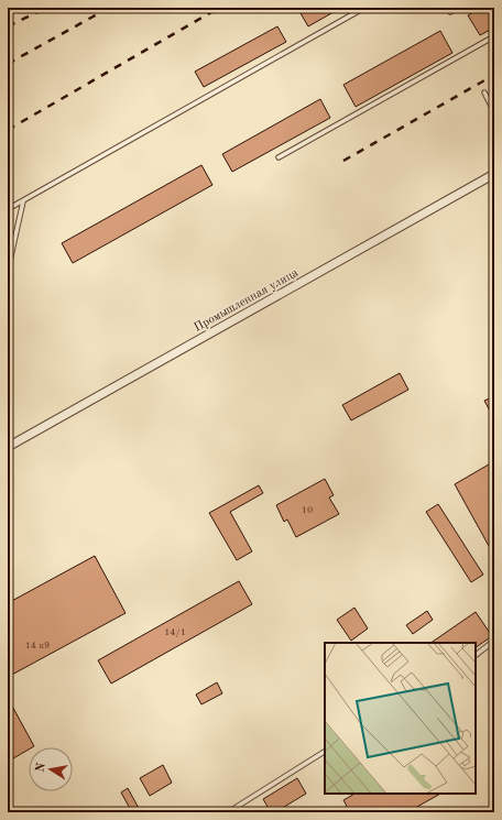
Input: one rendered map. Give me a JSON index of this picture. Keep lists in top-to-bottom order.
{
  "streets": {
    "street": ["Промышленная улица"]
  },
  "house_numbers": ["10", "14/1", "14 к9"],
  "north": "left"
}
